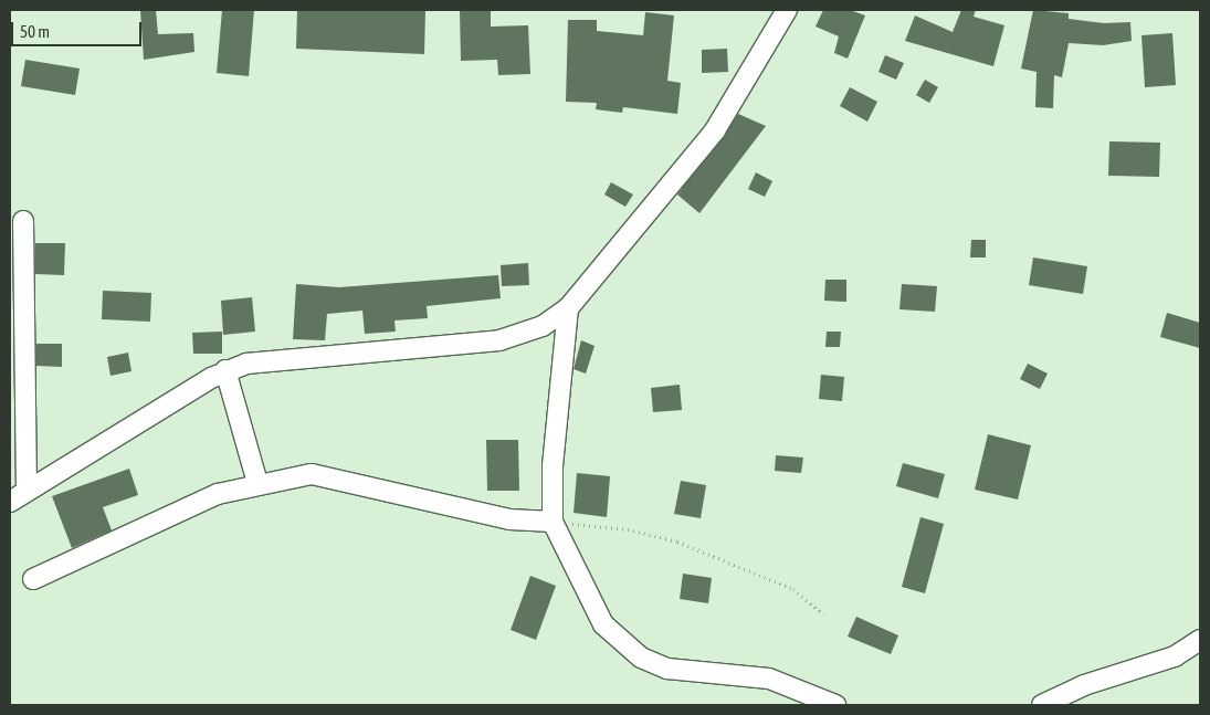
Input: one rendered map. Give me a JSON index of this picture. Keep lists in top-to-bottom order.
{
  "scale_bar": "50 m"
}
